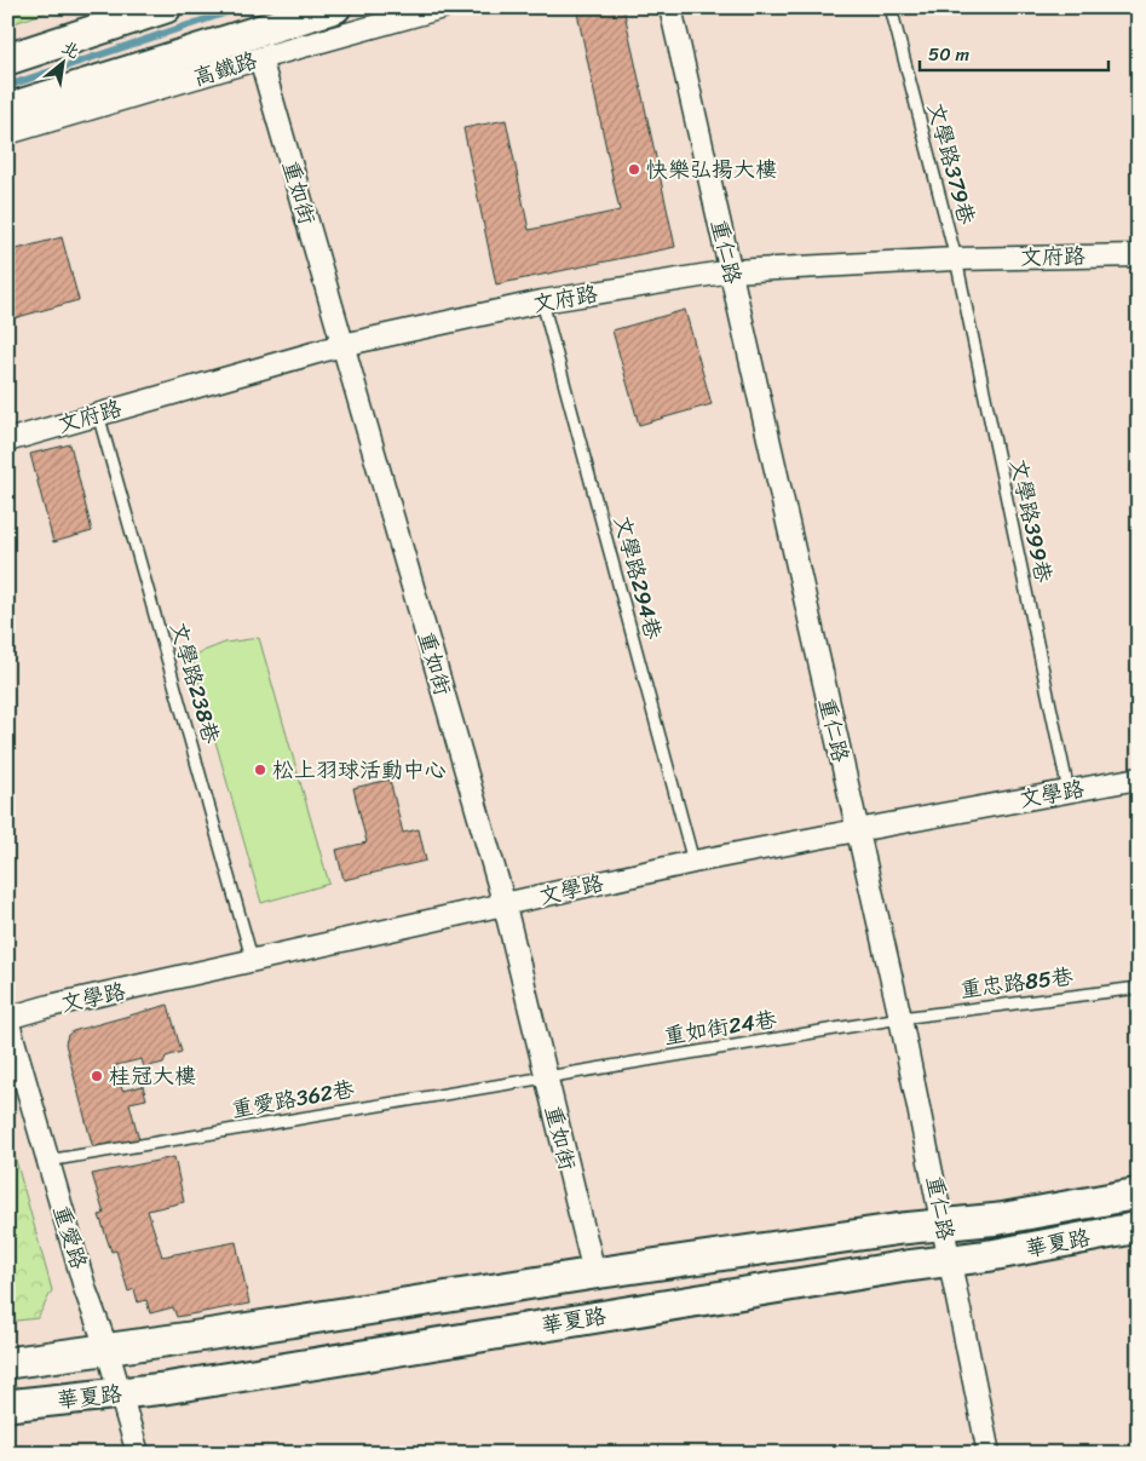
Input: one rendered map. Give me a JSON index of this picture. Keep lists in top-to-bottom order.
{
  "streets": {
    "street": [
      "高鐵路",
      "重如街",
      "重仁路",
      "文府路",
      "文學路",
      "重愛路",
      "華夏路"
    ],
    "lane": [
      "文學路379巷",
      "文學路399巷",
      "文學路294巷",
      "文學路238巷",
      "重忠路85巷",
      "重如街24巷",
      "重愛路362巷"
    ]
  },
  "crossings": [
    ["高鐵路", "重如街"],
    ["文學路379巷", "文府路"],
    ["文學路379巷", "文學路399巷"],
    ["重如街", "文府路"],
    ["重如街", "文學路"],
    ["重如街", "重如街24巷"],
    ["重如街", "重愛路362巷"],
    ["重如街", "華夏路"],
    ["重仁路", "文府路"],
    ["重仁路", "文學路"],
    ["重仁路", "重忠路85巷"],
    ["重仁路", "重如街24巷"],
    ["重仁路", "華夏路"],
    ["文府路", "文學路399巷"],
    ["文府路", "文學路294巷"],
    ["文府路", "文學路238巷"],
    ["文學路399巷", "文學路"],
    ["文學路294巷", "文學路"],
    ["文學路238巷", "文學路"],
    ["文學路", "重愛路"],
    ["重忠路85巷", "重如街24巷"],
    ["重如街24巷", "重愛路362巷"],
    ["重愛路362巷", "重愛路"],
    ["重愛路", "華夏路"]
  ],
  "places": ["快樂弘揚大樓", "松上羽球活動中心", "桂冠大樓"],
  "scale_bar": "50 m",
  "north": "top right"
}
